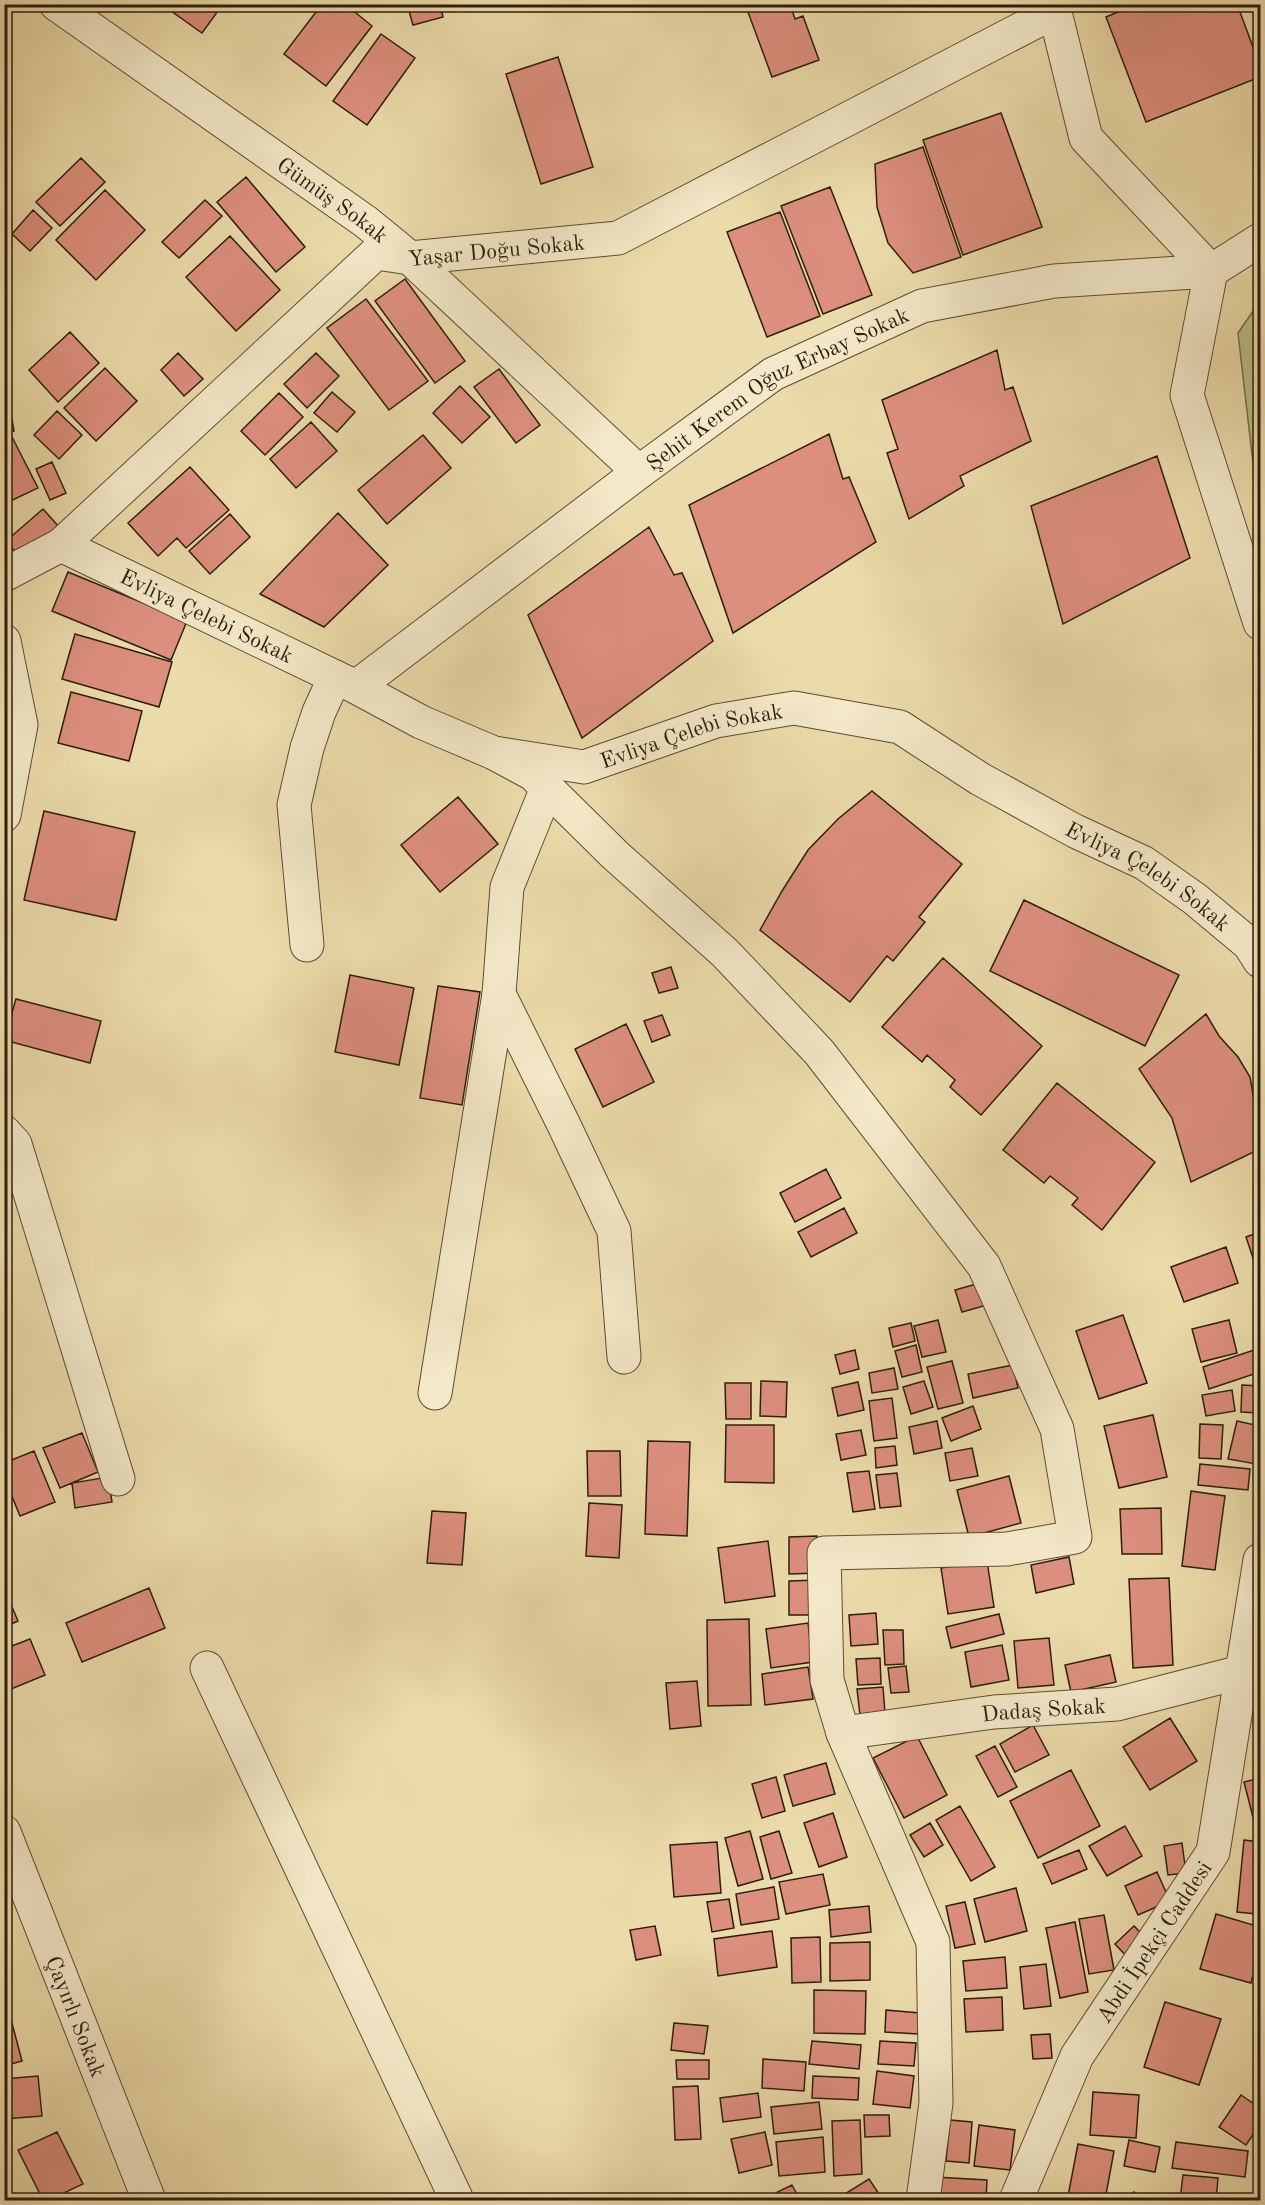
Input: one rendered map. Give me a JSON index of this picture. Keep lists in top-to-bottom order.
{
  "streets": {
    "street": [
      "Gümüş Sokak",
      "Yaşar Doğu Sokak",
      "Şehit Kerem Oğuz Erbay Sokak",
      "Evliya Çelebi Sokak",
      "Dadaş Sokak",
      "Abdi İpekçi Caddesi",
      "Çayırlı Sokak"
    ]
  },
  "crossings": [
    ["Gümüş Sokak", "Yaşar Doğu Sokak"],
    ["Gümüş Sokak", "Şehit Kerem Oğuz Erbay Sokak"],
    ["Yaşar Doğu Sokak", "Şehit Kerem Oğuz Erbay Sokak"],
    ["Yaşar Doğu Sokak", "Evliya Çelebi Sokak"],
    ["Şehit Kerem Oğuz Erbay Sokak", "Evliya Çelebi Sokak"],
    ["Dadaş Sokak", "Abdi İpekçi Caddesi"]
  ]
}
